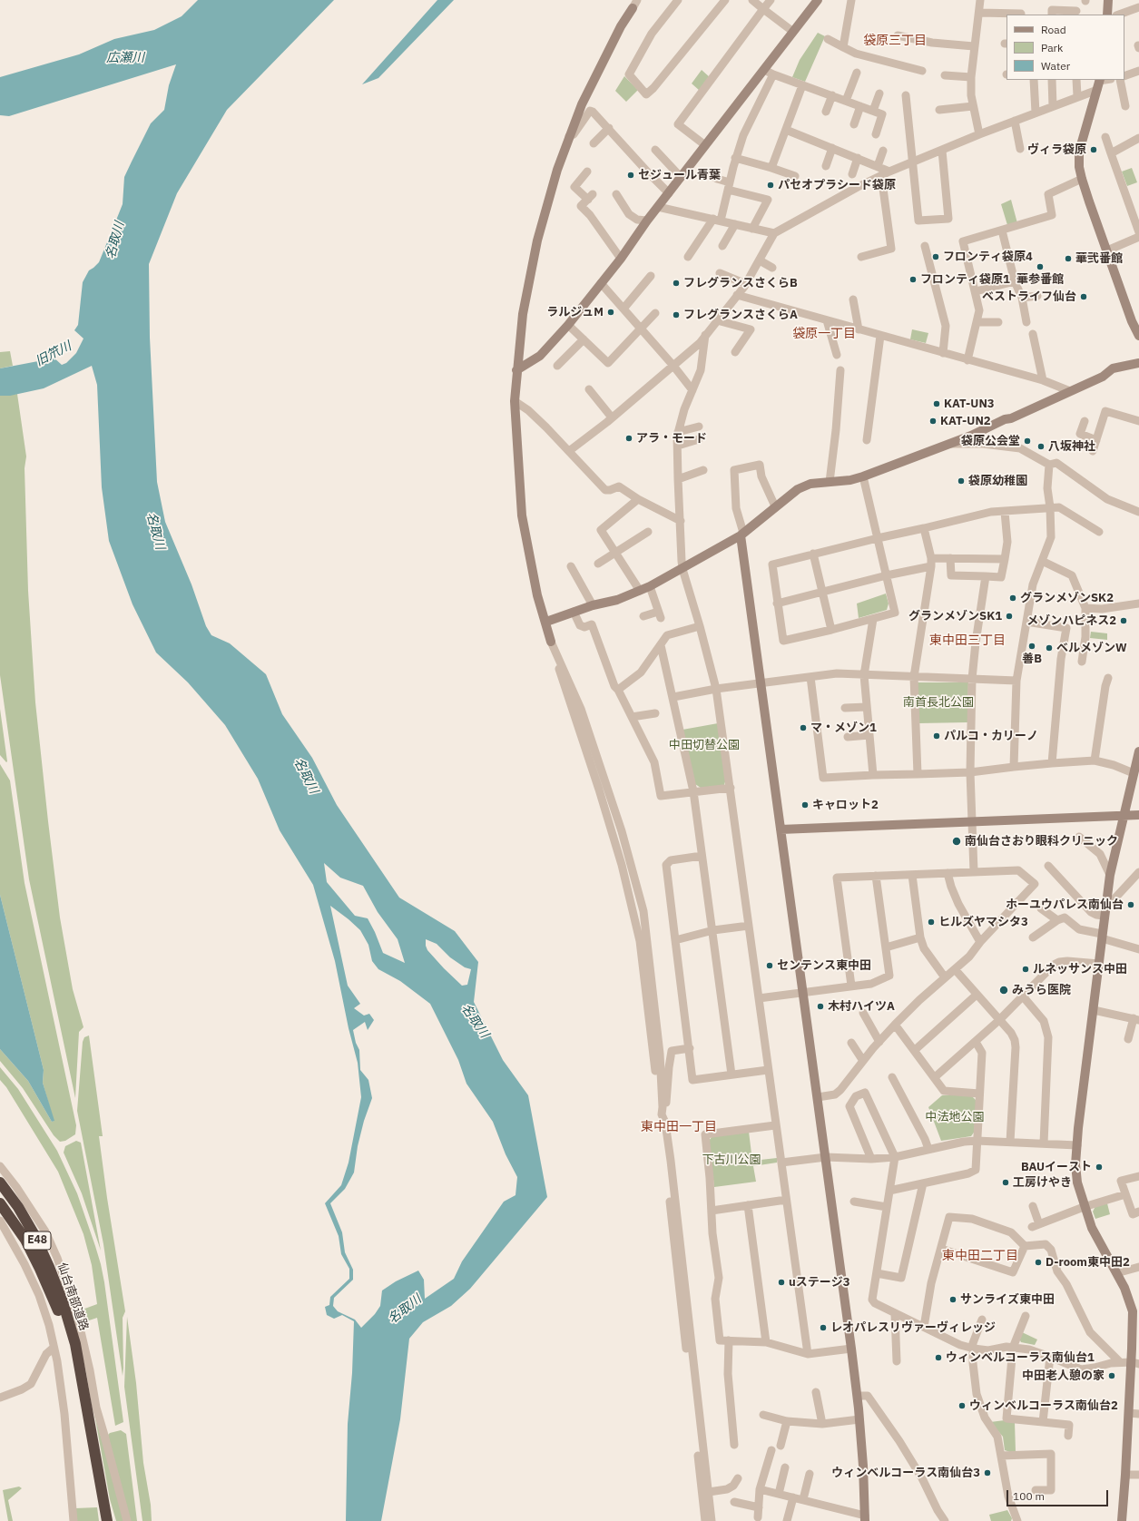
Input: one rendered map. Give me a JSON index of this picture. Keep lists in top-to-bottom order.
{
  "streets": {
    "highway": ["E48", "仙台南部道路"]
  },
  "districts": [
    "袋原三丁目",
    "袋原一丁目",
    "東中田三丁目",
    "東中田一丁目",
    "東中田二丁目"
  ],
  "water": ["広瀬川", "名取川", "旧笊川"],
  "parks": [
    "南首長北公園",
    "中田切替公園",
    "中法地公園",
    "下古川公園"
  ],
  "places": [
    "ヴィラ袋原",
    "セジュール青葉",
    "パセオプラシード袋原",
    "フロンティ袋原4",
    "華弐番館",
    "華参番館",
    "フロンティ袋原1",
    "フレグランスさくらB",
    "ベストライフ仙台",
    "ラルジュM",
    "フレグランスさくらA",
    "KAT-UN3",
    "KAT-UN2",
    "アラ・モード",
    "袋原公会堂",
    "八坂神社",
    "袋原幼稚園",
    "グランメゾンSK2",
    "グランメゾンSK1",
    "メゾンハピネス2",
    "善B",
    "ベルメゾンW",
    "マ・メゾン1",
    "パルコ・カリーノ",
    "キャロット2",
    "南仙台さおり眼科クリニック",
    "ホーユウパレス南仙台",
    "ヒルズヤマシタ3",
    "センテンス東中田",
    "ルネッサンス中田",
    "みうら医院",
    "木村ハイツA",
    "BAUイースト",
    "工房けやき",
    "D-room東中田2",
    "uステージ3",
    "サンライズ東中田",
    "レオパレスリヴァーヴィレッジ",
    "ウィンベルコーラス南仙台1",
    "中田老人憩の家",
    "ウィンベルコーラス南仙台2",
    "ウィンベルコーラス南仙台3"
  ],
  "legend": ["Road", "Park", "Water"],
  "scale_bar": "100 m"
}
